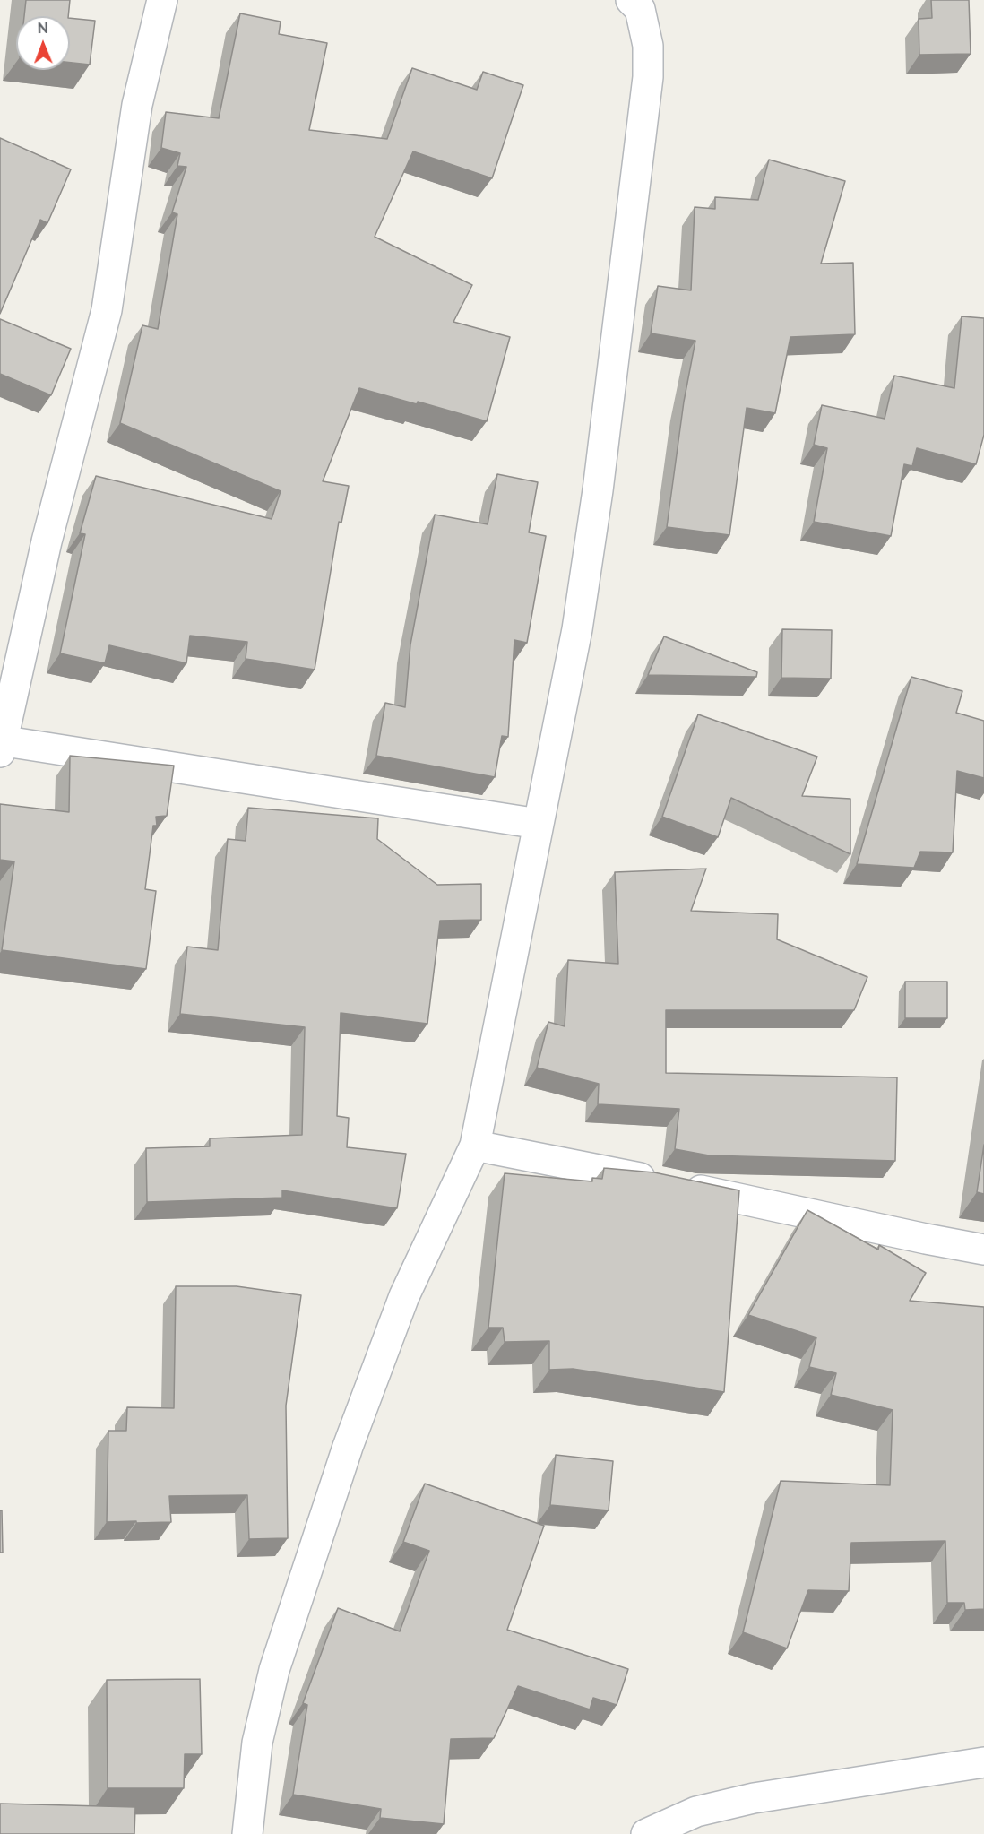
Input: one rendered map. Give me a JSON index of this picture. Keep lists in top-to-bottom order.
{
  "north": "top"
}
